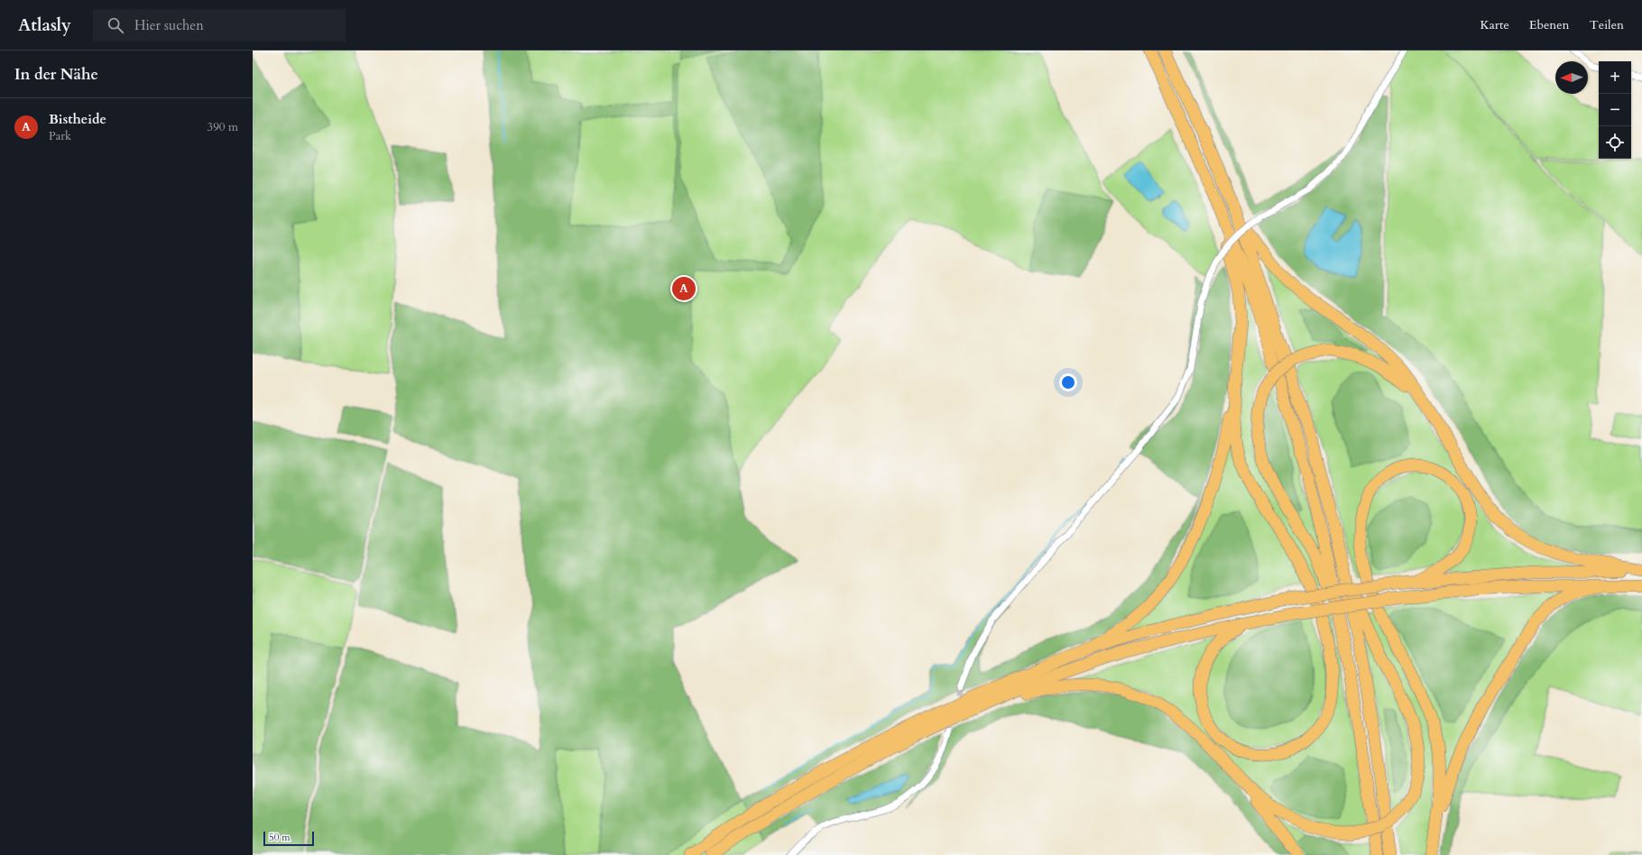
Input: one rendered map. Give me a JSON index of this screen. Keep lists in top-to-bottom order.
{
  "scale_bar": "50 m",
  "north": "left",
  "page": {
    "header": "Atlasly",
    "search": "Hier suchen",
    "nav": ["Karte", "Ebenen", "Teilen"],
    "heading": "In der Nähe",
    "map_buttons": ["+", "−"],
    "list": [
      {
        "mark": "A",
        "name": "Bistheide",
        "note": "Park",
        "value": "390 m"
      }
    ],
    "pins": "A",
    "scale": "50 m"
  }
}
